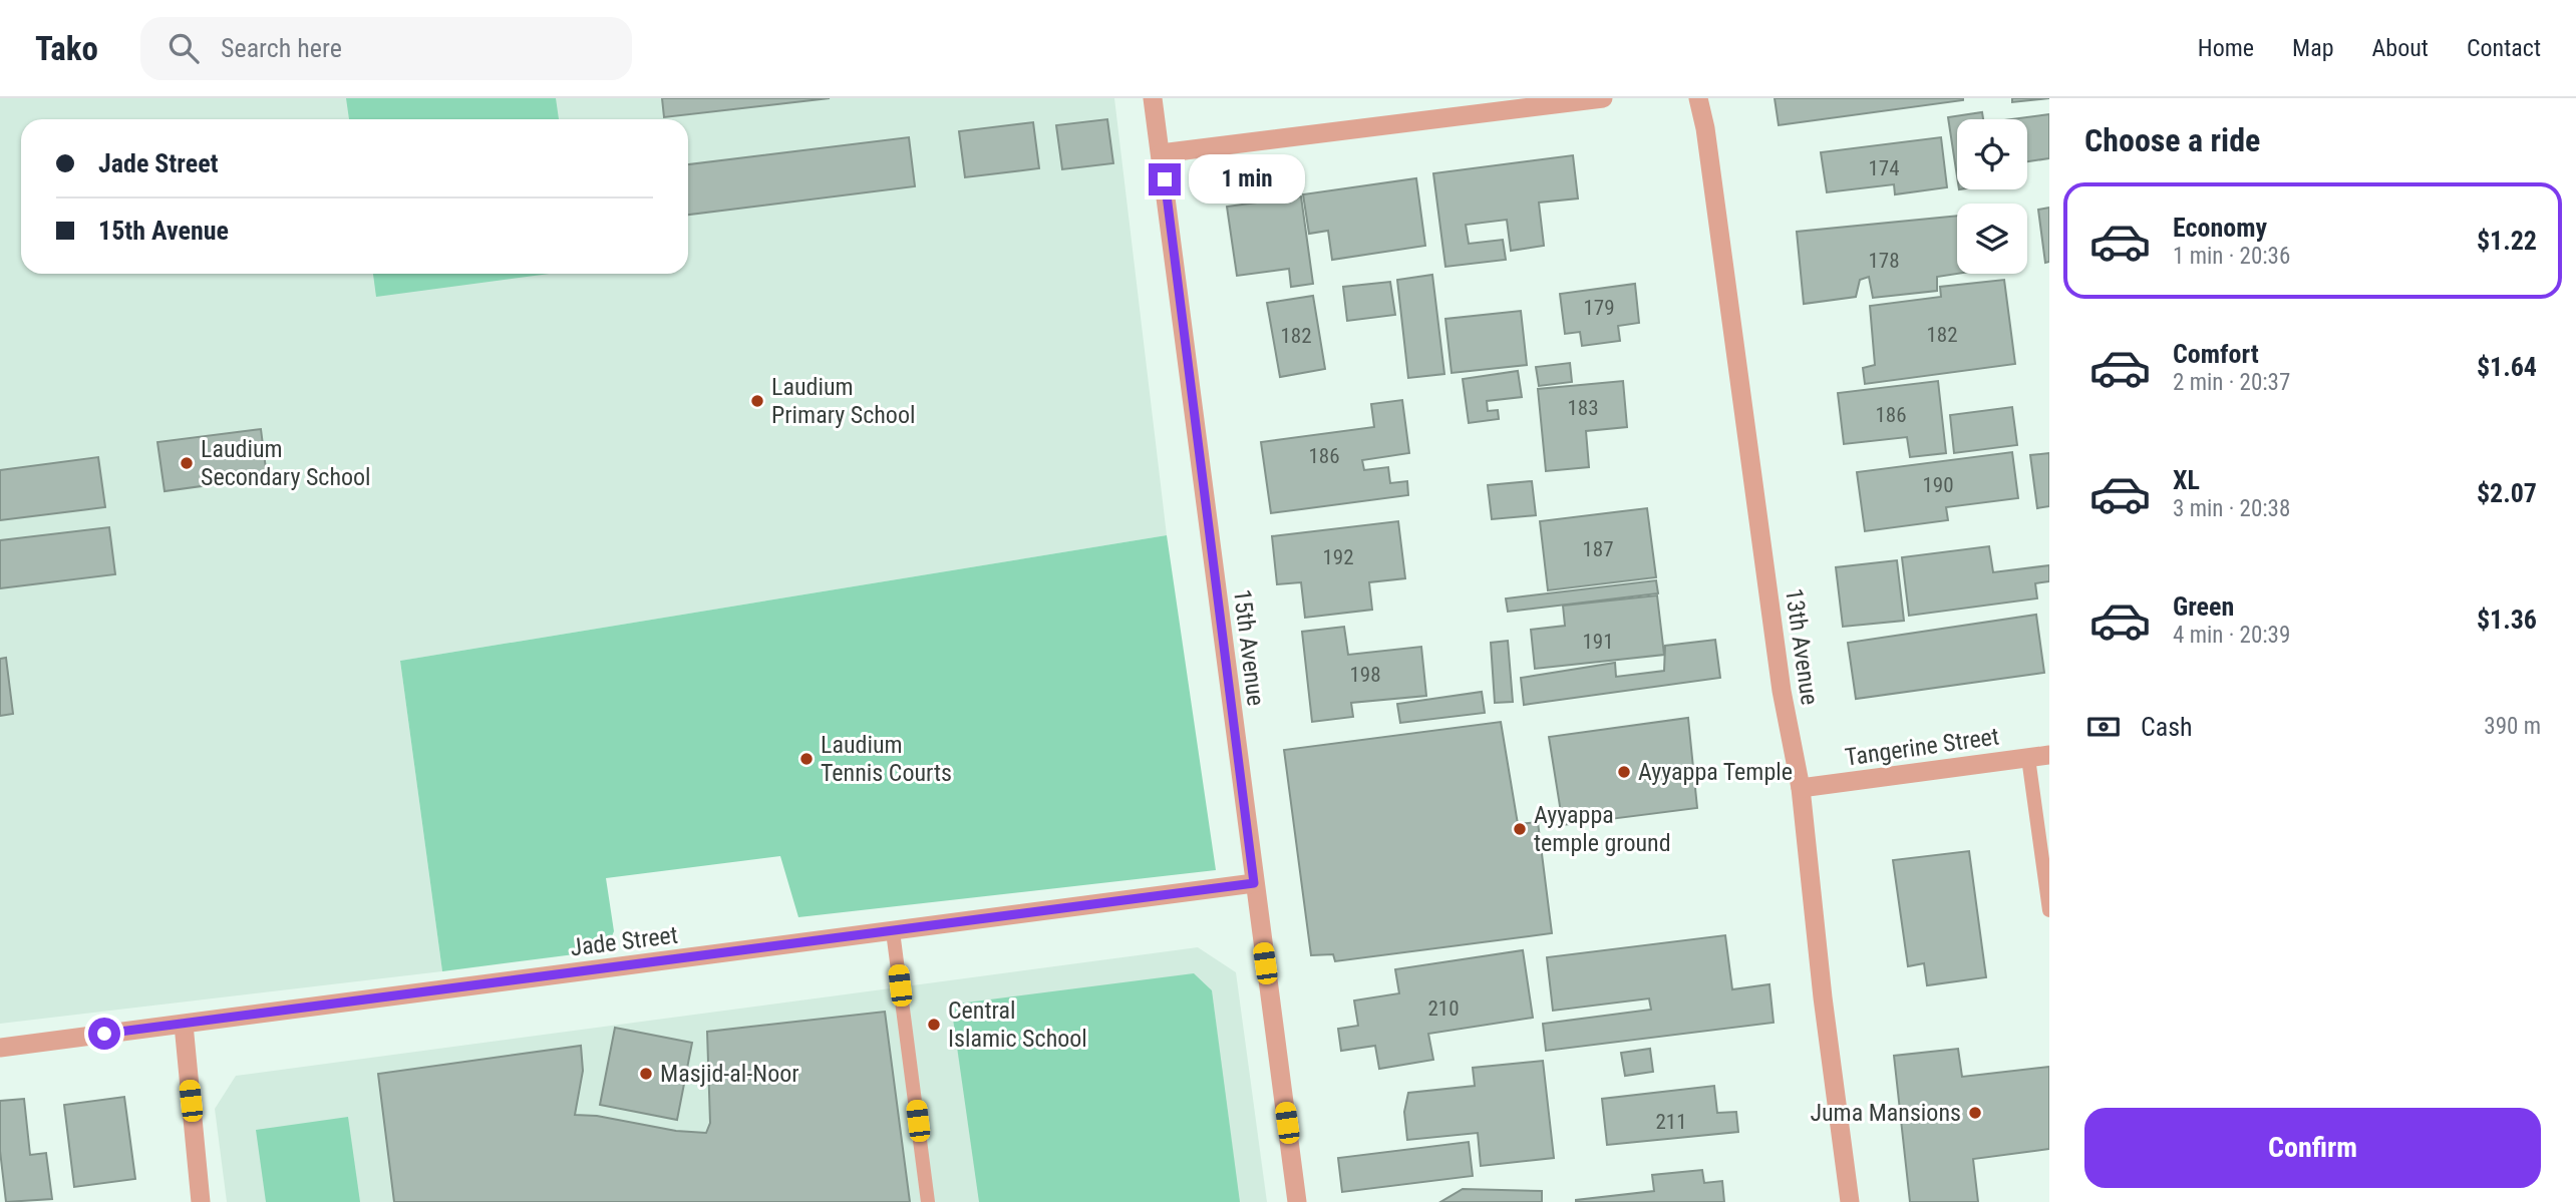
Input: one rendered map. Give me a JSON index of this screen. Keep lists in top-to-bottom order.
{
  "streets": {
    "street": [
      "13th Avenue",
      "15th Avenue",
      "Tangerine Street",
      "Jade Street"
    ]
  },
  "crossings": [
    ["13th Avenue", "Tangerine Street"],
    ["15th Avenue", "Jade Street"]
  ],
  "places": [
    "Laudium Primary School",
    "Laudium Secondary School",
    "Laudium Tennis Courts",
    "Ayyappa Temple",
    "Ayyappa temple ground",
    "Central Islamic School",
    "Masjid-al-Noor",
    "Juma Mansions"
  ],
  "house_numbers": [
    "174",
    "178",
    "179",
    "182",
    "182",
    "183",
    "186",
    "186",
    "190",
    "187",
    "192",
    "191",
    "198",
    "210",
    "211"
  ],
  "page": {
    "header": "Tako",
    "search": "Search here",
    "nav": [
      "Home",
      "Map",
      "About",
      "Contact"
    ],
    "heading": "Choose a ride",
    "banner": ["Jade Street", "15th Avenue"],
    "bubble": "1 min",
    "list": [
      {
        "name": "Economy",
        "note": "1 min · 20:36",
        "value": "$1.22"
      },
      {
        "name": "Comfort",
        "note": "2 min · 20:37",
        "value": "$1.64"
      },
      {
        "name": "XL",
        "note": "3 min · 20:38",
        "value": "$2.07"
      },
      {
        "name": "Green",
        "note": "4 min · 20:39",
        "value": "$1.36"
      }
    ],
    "pay": ["Cash", "390 m"],
    "buttons": "Confirm"
  }
}
